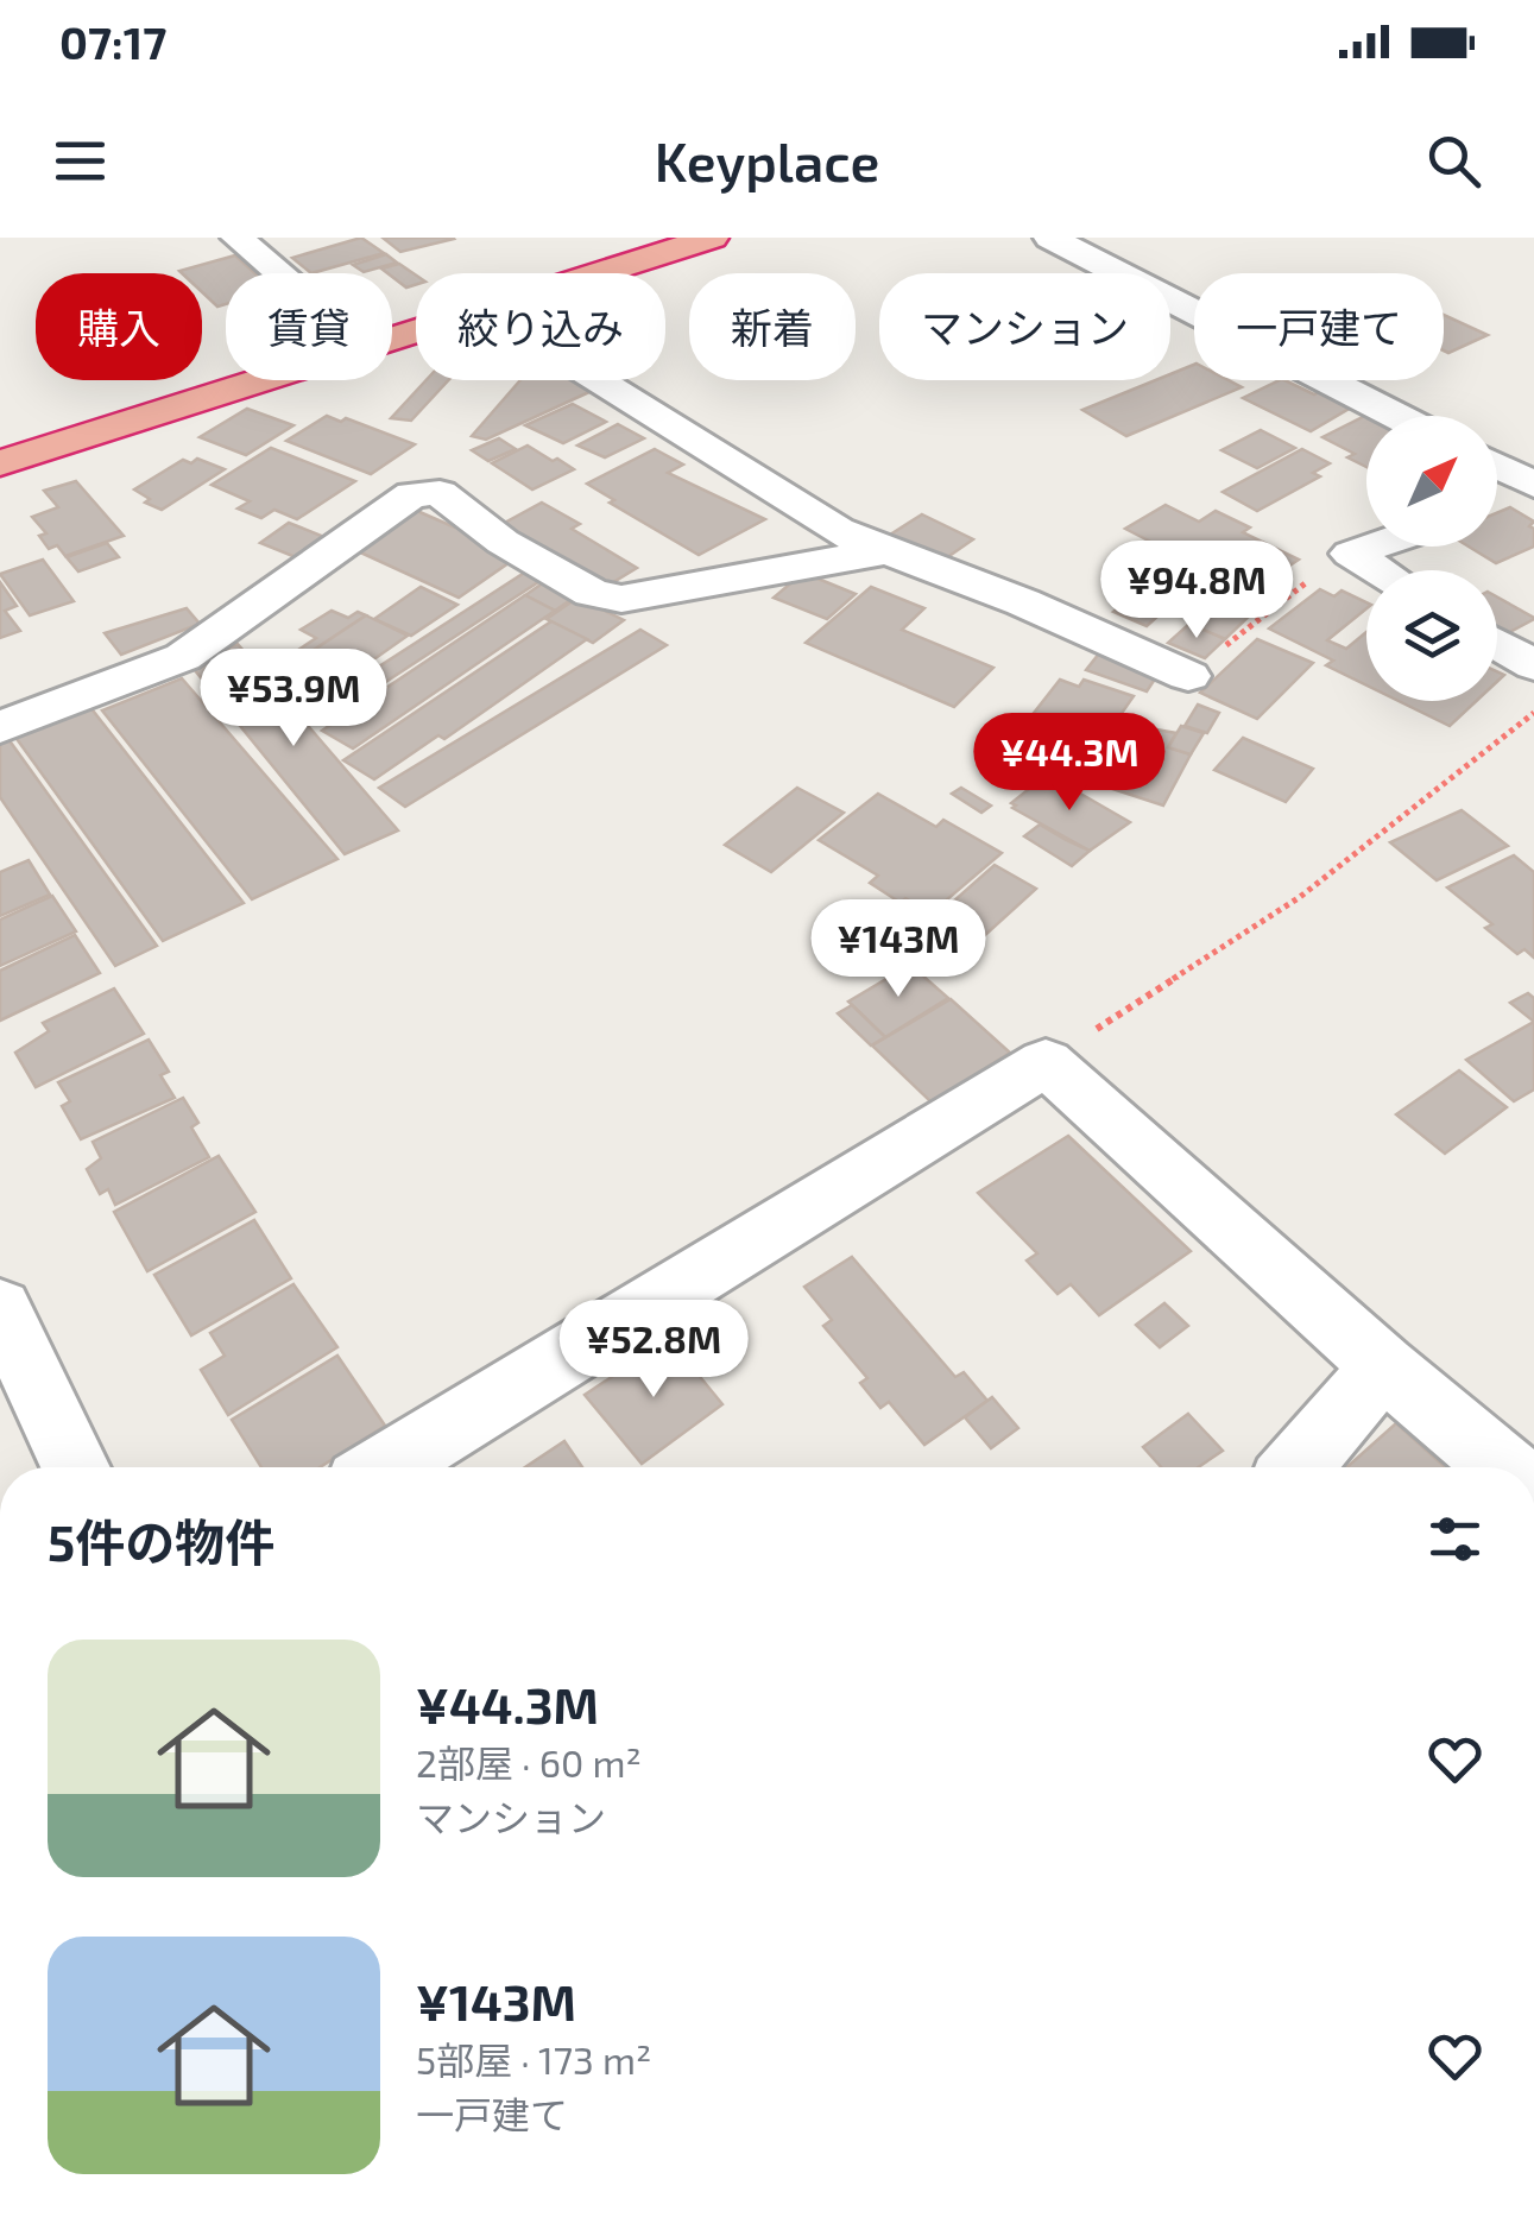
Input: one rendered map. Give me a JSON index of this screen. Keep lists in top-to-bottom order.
{
  "north": "top right",
  "page": {
    "status": "07:17",
    "header": "Keyplace",
    "chip": [
      "購入",
      "賃貸",
      "絞り込み",
      "新着",
      "マンション",
      "一戸建て"
    ],
    "price": [
      "¥94.8M",
      "¥53.9M",
      "¥44.3M",
      "¥143M",
      "¥52.8M"
    ],
    "heading": "5件の物件",
    "list": [
      {
        "name": "¥44.3M",
        "note": "2部屋 · 60 m² · マンション"
      },
      {
        "name": "¥143M",
        "note": "5部屋 · 173 m² · 一戸建て"
      }
    ]
  }
}
